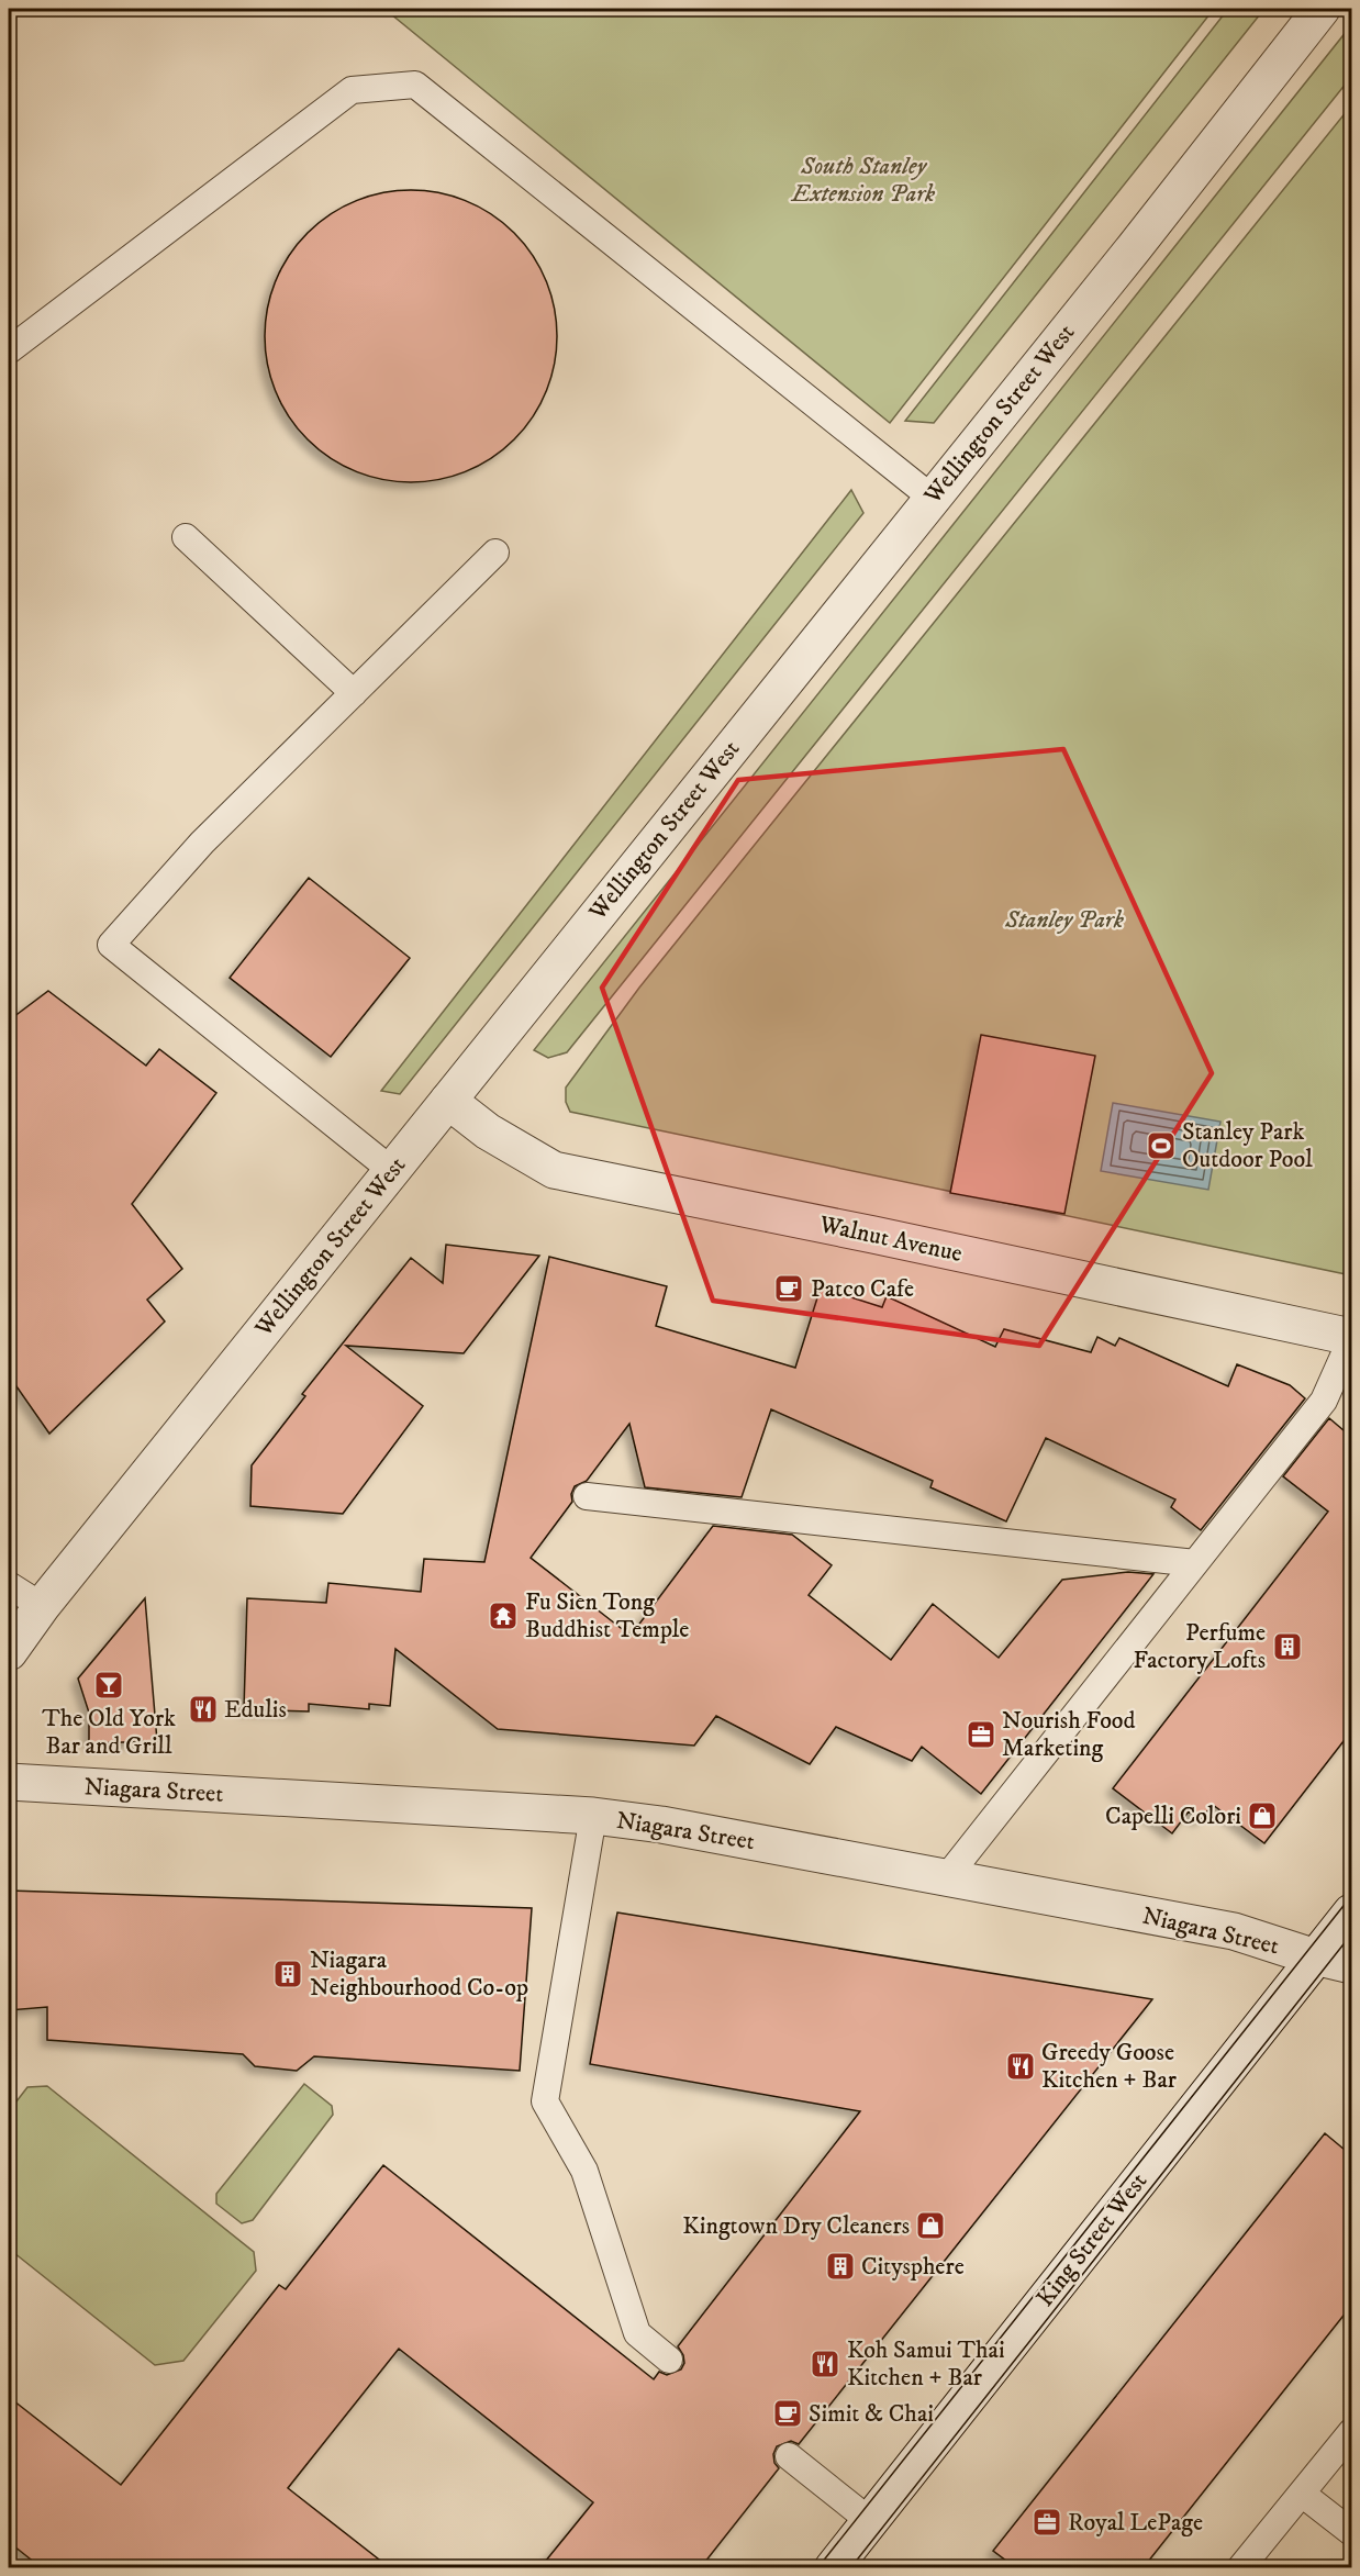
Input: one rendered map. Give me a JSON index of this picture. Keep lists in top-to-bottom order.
{
  "streets": {
    "street": [
      "Wellington Street West",
      "Walnut Avenue",
      "Niagara Street",
      "King Street West"
    ]
  },
  "crossings": [
    ["Wellington Street West", "Walnut Avenue"],
    ["Niagara Street", "King Street West"]
  ],
  "parks": ["South Stanley Extension Park", "Stanley Park"],
  "places": {
    "sports": ["Stanley Park Outdoor Pool"],
    "cafe": ["Patco Cafe", "Simit & Chai"],
    "temple": ["Fu Sien Tong Buddhist Temple"],
    "building": ["Perfume Factory Lofts", "Niagara Neighbourhood Co-op", "Citysphere"],
    "bar": ["The Old York Bar and Grill"],
    "restaurant": ["Edulis", "Greedy Goose Kitchen + Bar", "Koh Samui Thai Kitchen + Bar"],
    "office": ["Nourish Food Marketing", "Royal LePage"],
    "shop": ["Capelli Colori", "Kingtown Dry Cleaners"]
  }
}
